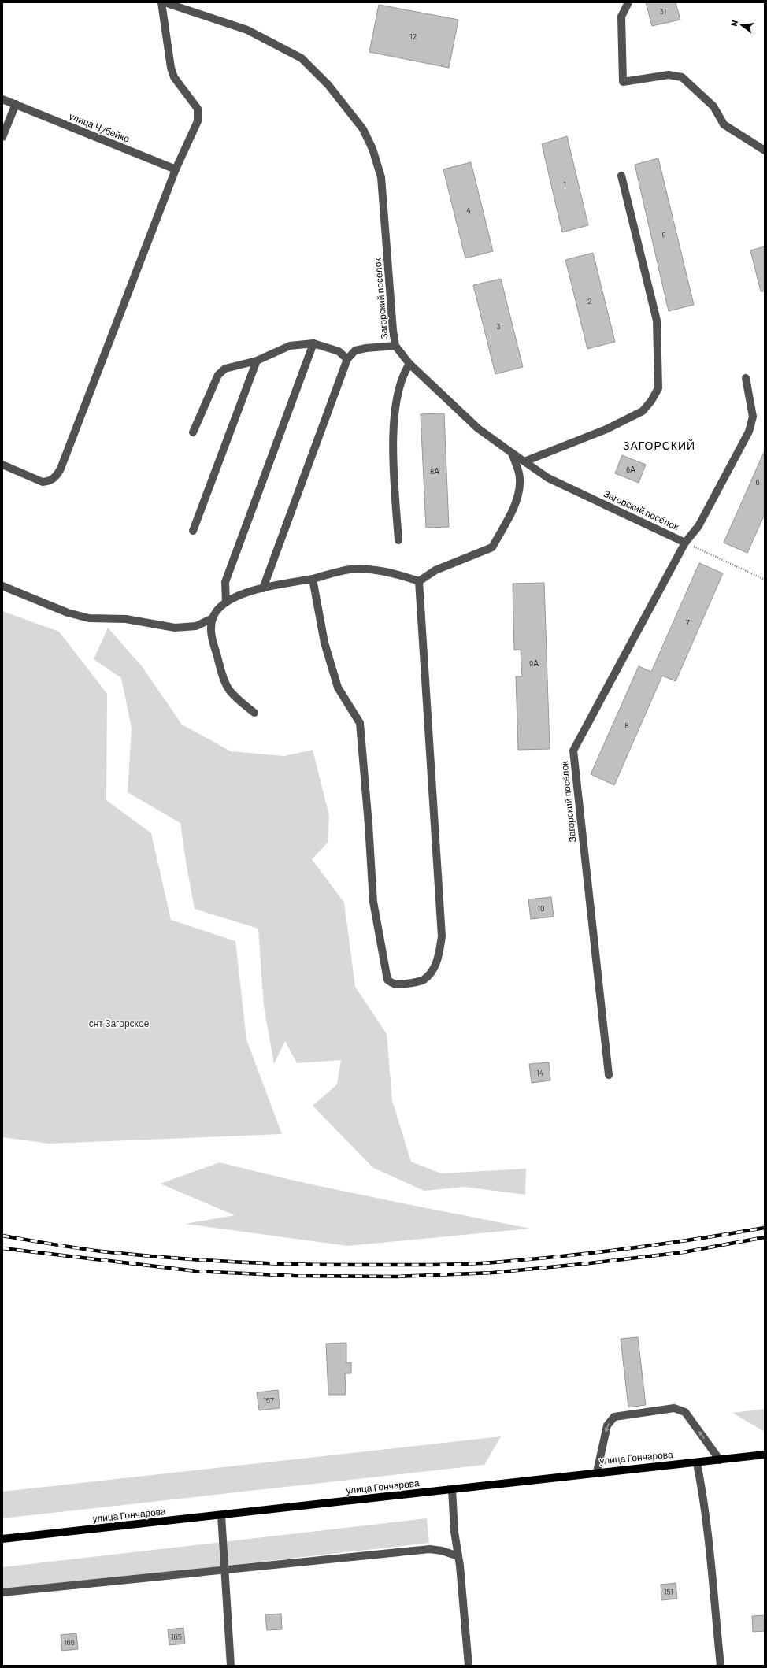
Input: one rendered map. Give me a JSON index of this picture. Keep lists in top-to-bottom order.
{
  "streets": {
    "main road": ["улица Гончарова"],
    "street": ["улица Чубейко", "Загорский посёлок"]
  },
  "districts": ["ЗАГОРСКИЙ"],
  "parks": ["снт Загорское"],
  "house_numbers": [
    "31",
    "12",
    "1",
    "4",
    "9",
    "2",
    "3",
    "6А",
    "8А",
    "6",
    "7",
    "9А",
    "8",
    "10",
    "14",
    "157",
    "151",
    "165",
    "166"
  ],
  "north": "left"
}
